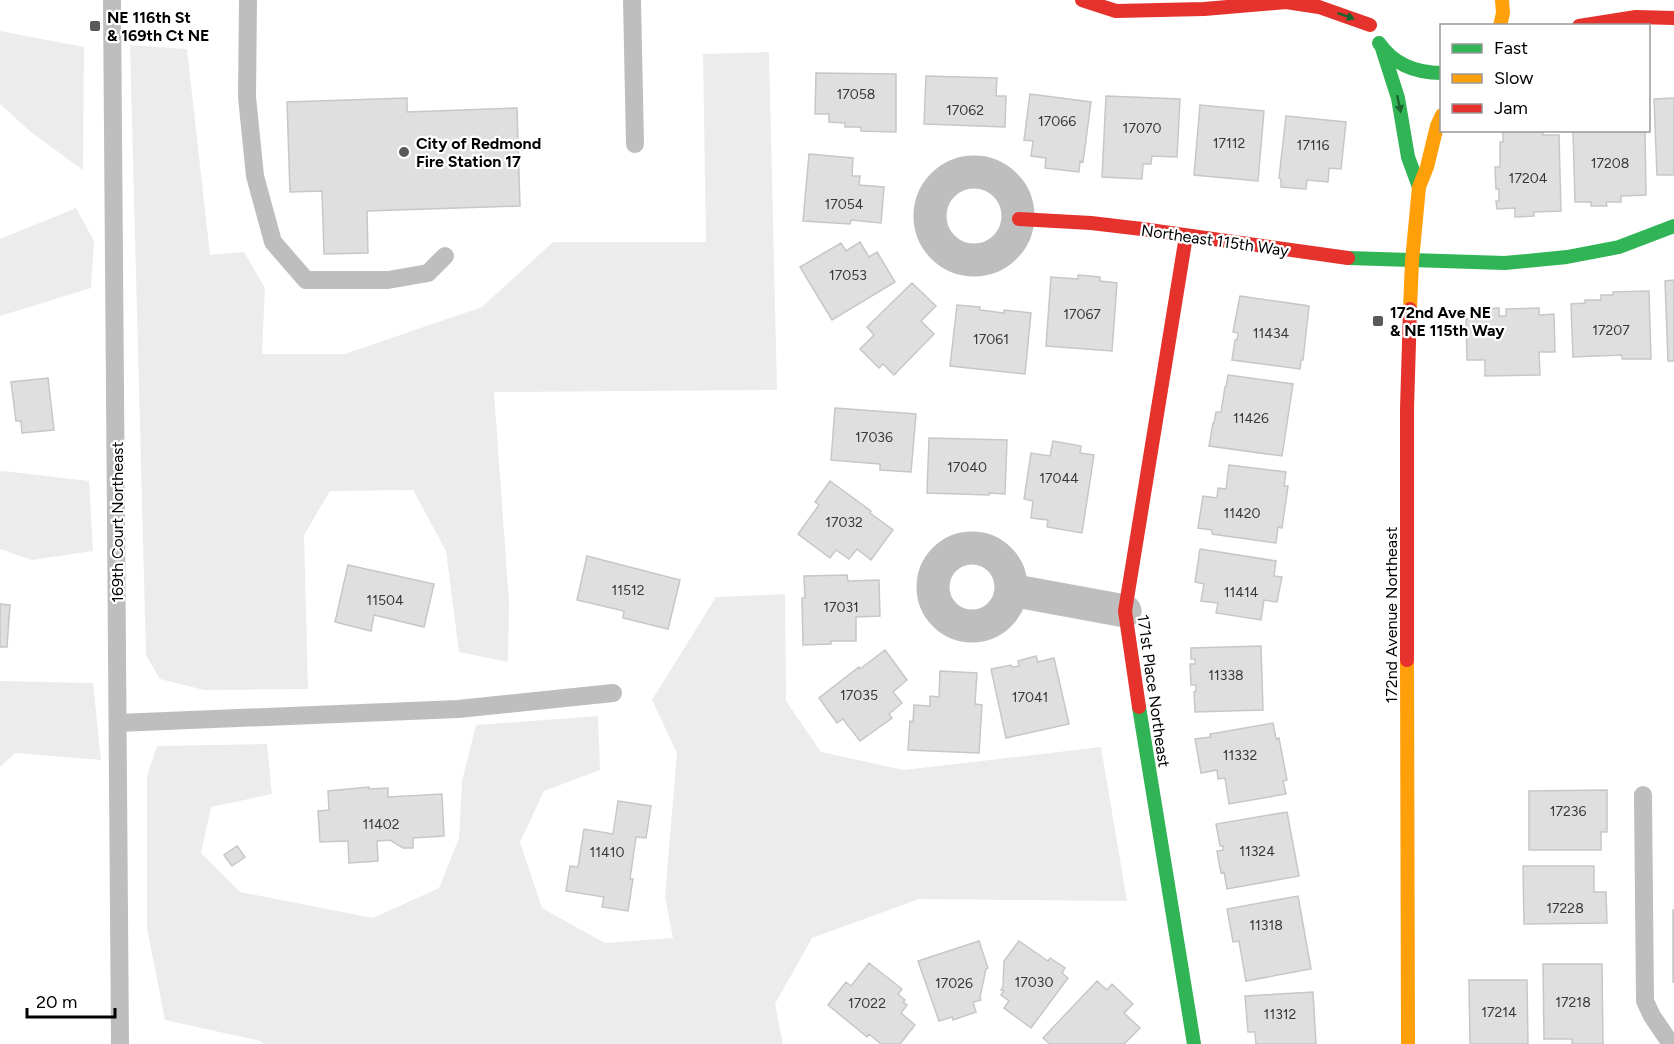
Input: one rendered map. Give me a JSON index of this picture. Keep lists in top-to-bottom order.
{
  "streets": {
    "street": ["Northeast 115th Way", "172nd Avenue Northeast", "171st Place Northeast"],
    "lane": ["169th Court Northeast"]
  },
  "crossings": [
    ["Northeast 115th Way", "172nd Avenue Northeast"],
    ["Northeast 115th Way", "171st Place Northeast"]
  ],
  "places": {
    "transit": ["NE 116th St & 169th Ct NE", "172nd Ave NE & NE 115th Way"],
    "other": ["City of Redmond Fire Station 17"]
  },
  "house_numbers": [
    "17058",
    "17062",
    "17066",
    "17070",
    "17112",
    "17116",
    "17208",
    "17204",
    "17054",
    "17053",
    "17067",
    "17207",
    "11434",
    "17061",
    "11426",
    "17036",
    "17040",
    "17044",
    "11420",
    "17032",
    "11512",
    "11414",
    "11504",
    "17031",
    "11338",
    "17035",
    "17041",
    "11332",
    "17236",
    "11402",
    "11324",
    "11410",
    "17228",
    "11318",
    "17030",
    "17026",
    "17218",
    "17022",
    "17214",
    "11312"
  ],
  "legend": ["Fast", "Slow", "Jam"],
  "scale_bar": "20 m"
}
